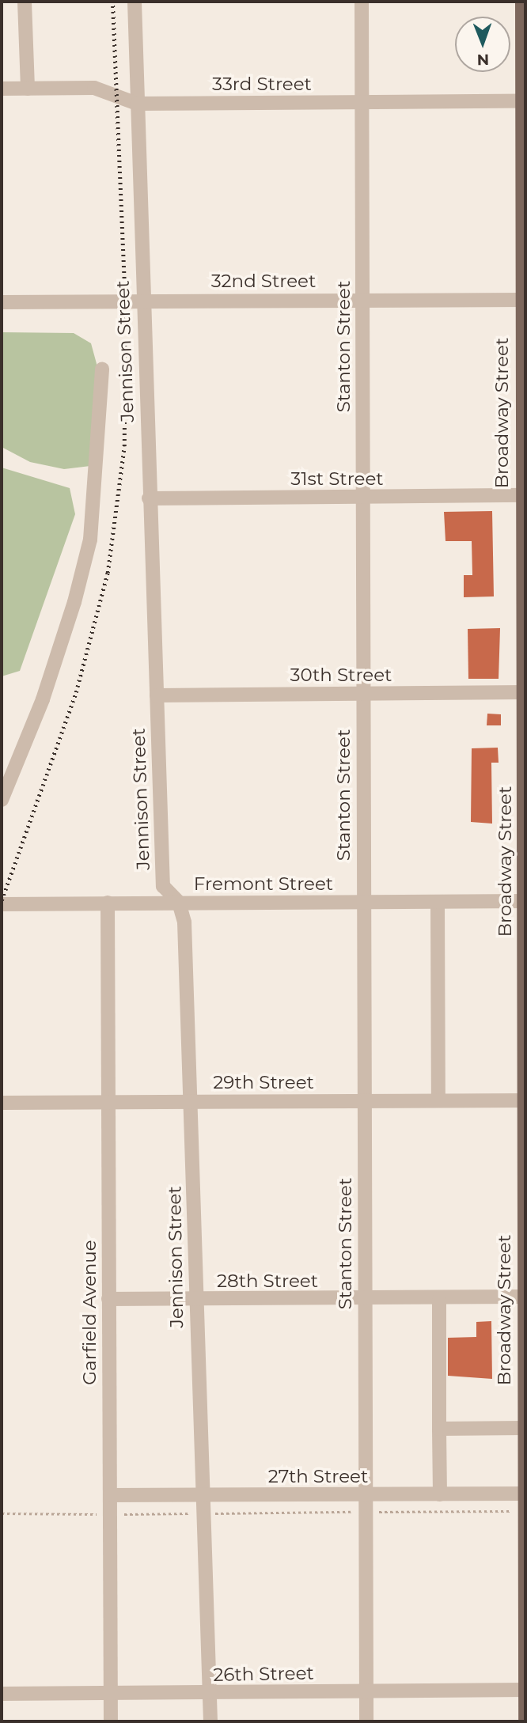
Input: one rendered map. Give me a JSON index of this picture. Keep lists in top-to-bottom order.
{
  "streets": {
    "main road": ["Broadway Street"],
    "street": [
      "33rd Street",
      "32nd Street",
      "Stanton Street",
      "Jennison Street",
      "31st Street",
      "30th Street",
      "Fremont Street",
      "29th Street",
      "28th Street",
      "Garfield Avenue",
      "27th Street",
      "26th Street"
    ]
  },
  "crossings": [
    ["33rd Street", "Stanton Street"],
    ["33rd Street", "Jennison Street"],
    ["33rd Street", "Broadway Street"],
    ["32nd Street", "Stanton Street"],
    ["32nd Street", "Jennison Street"],
    ["32nd Street", "Broadway Street"],
    ["Stanton Street", "31st Street"],
    ["Stanton Street", "30th Street"],
    ["Stanton Street", "Fremont Street"],
    ["Stanton Street", "29th Street"],
    ["Stanton Street", "28th Street"],
    ["Stanton Street", "27th Street"],
    ["Stanton Street", "26th Street"],
    ["Jennison Street", "31st Street"],
    ["Jennison Street", "30th Street"],
    ["Jennison Street", "Fremont Street"],
    ["Jennison Street", "29th Street"],
    ["Jennison Street", "28th Street"],
    ["Jennison Street", "27th Street"],
    ["Jennison Street", "26th Street"],
    ["Broadway Street", "31st Street"],
    ["Broadway Street", "30th Street"],
    ["Broadway Street", "Fremont Street"],
    ["Broadway Street", "29th Street"],
    ["Broadway Street", "28th Street"],
    ["Broadway Street", "27th Street"],
    ["Broadway Street", "26th Street"],
    ["Fremont Street", "Garfield Avenue"],
    ["29th Street", "Garfield Avenue"],
    ["28th Street", "Garfield Avenue"],
    ["Garfield Avenue", "27th Street"],
    ["Garfield Avenue", "26th Street"]
  ],
  "north": "bottom"
}
